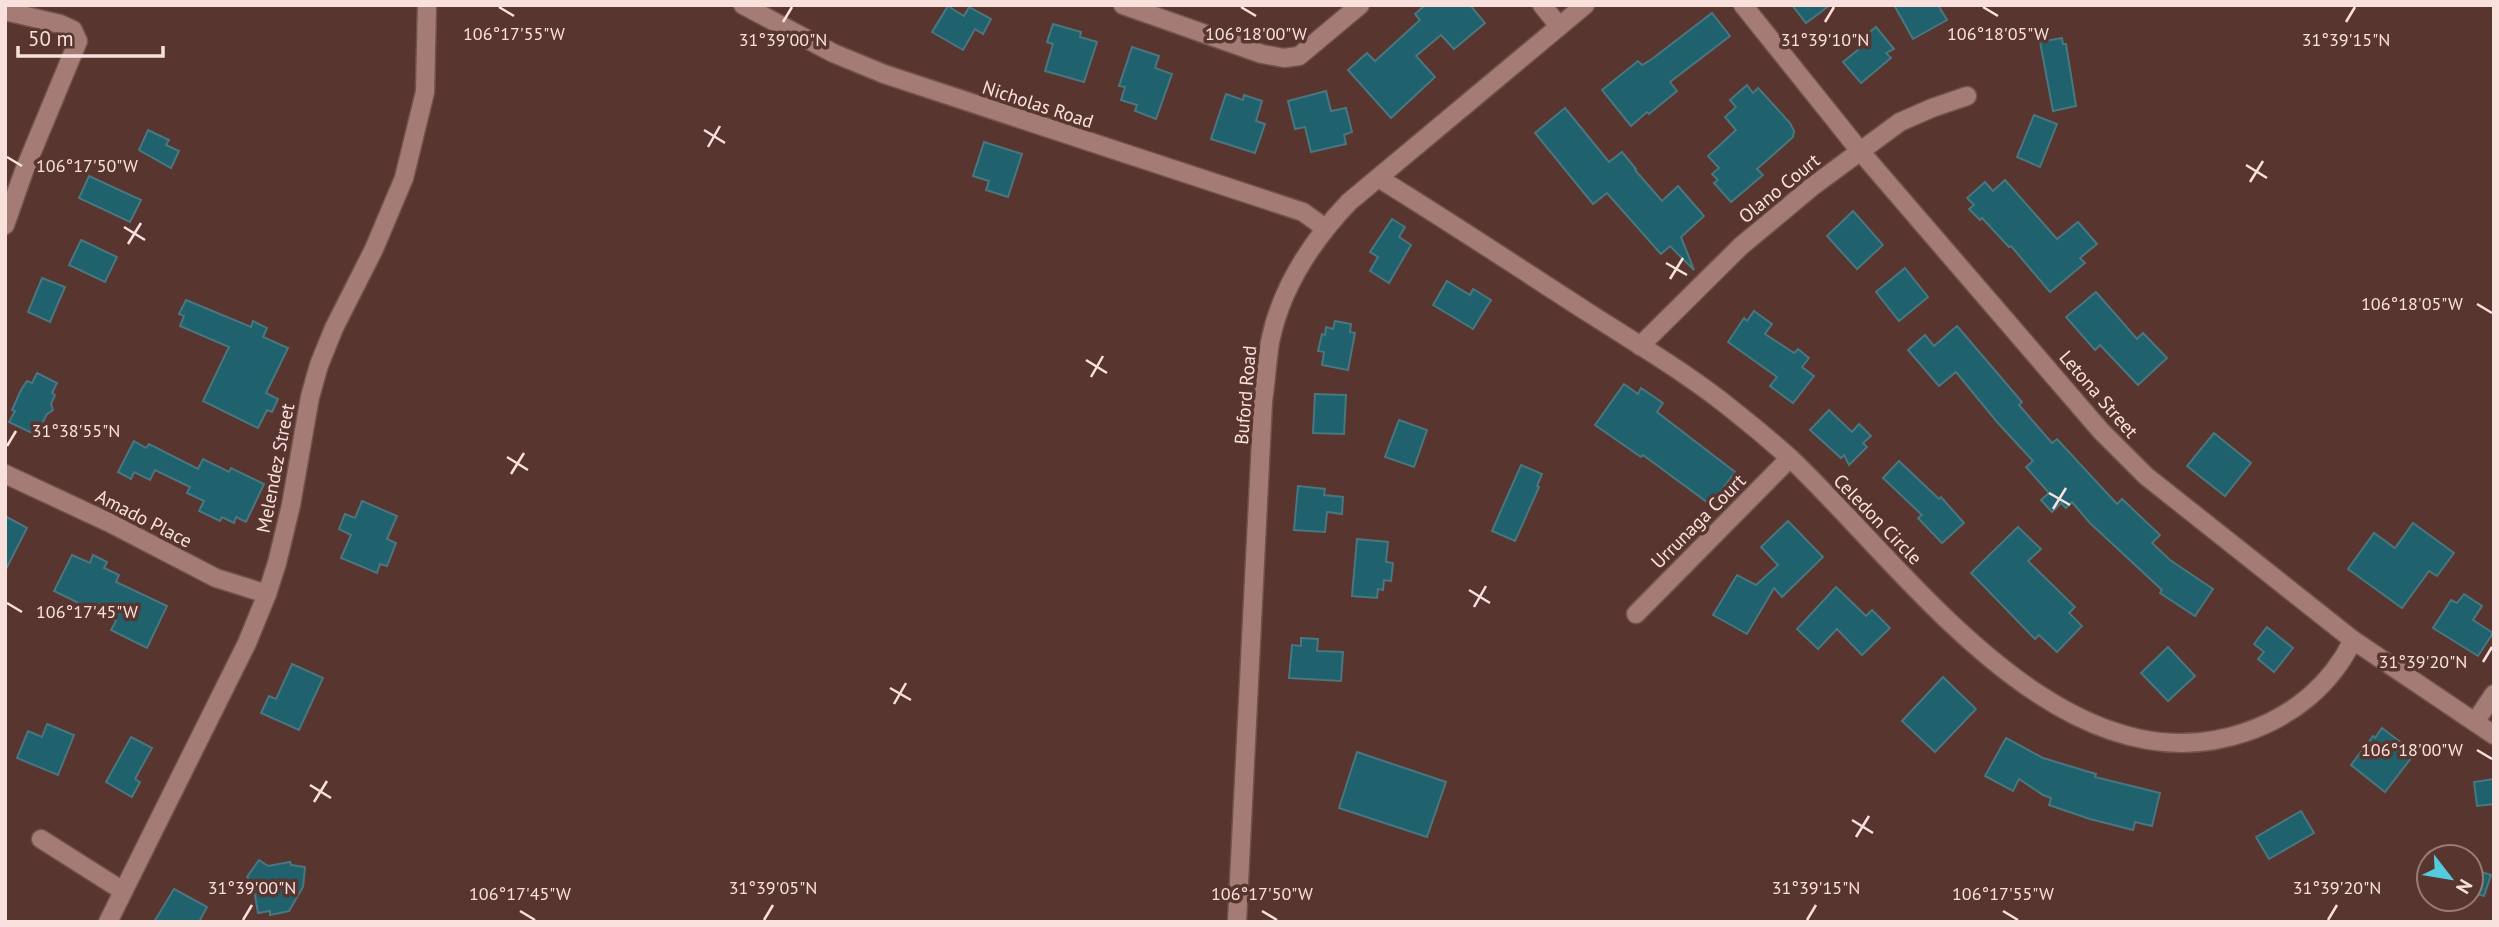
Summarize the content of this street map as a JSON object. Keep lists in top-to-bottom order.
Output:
{
  "streets": {
    "street": [
      "Nicholas Road",
      "Olano Court",
      "Letona Street",
      "Buford Road",
      "Melendez Street",
      "Amado Place",
      "Celedon Circle",
      "Urrunaga Court"
    ]
  },
  "crossings": [
    ["Nicholas Road", "Buford Road"],
    ["Olano Court", "Letona Street"],
    ["Olano Court", "Celedon Circle"],
    ["Letona Street", "Celedon Circle"],
    ["Buford Road", "Celedon Circle"],
    ["Melendez Street", "Amado Place"],
    ["Celedon Circle", "Urrunaga Court"]
  ],
  "scale_bar": "50 m",
  "north": "bottom right",
  "coordinates": [
    "106°17'55\"W",
    "106°18'00\"W",
    "106°18'05\"W",
    "31°39'15\"N",
    "31°39'00\"N",
    "31°39'10\"N",
    "106°17'50\"W",
    "31°38'55\"N",
    "106°17'45\"W",
    "31°39'20\"N",
    "31°39'05\"N"
  ]
}
